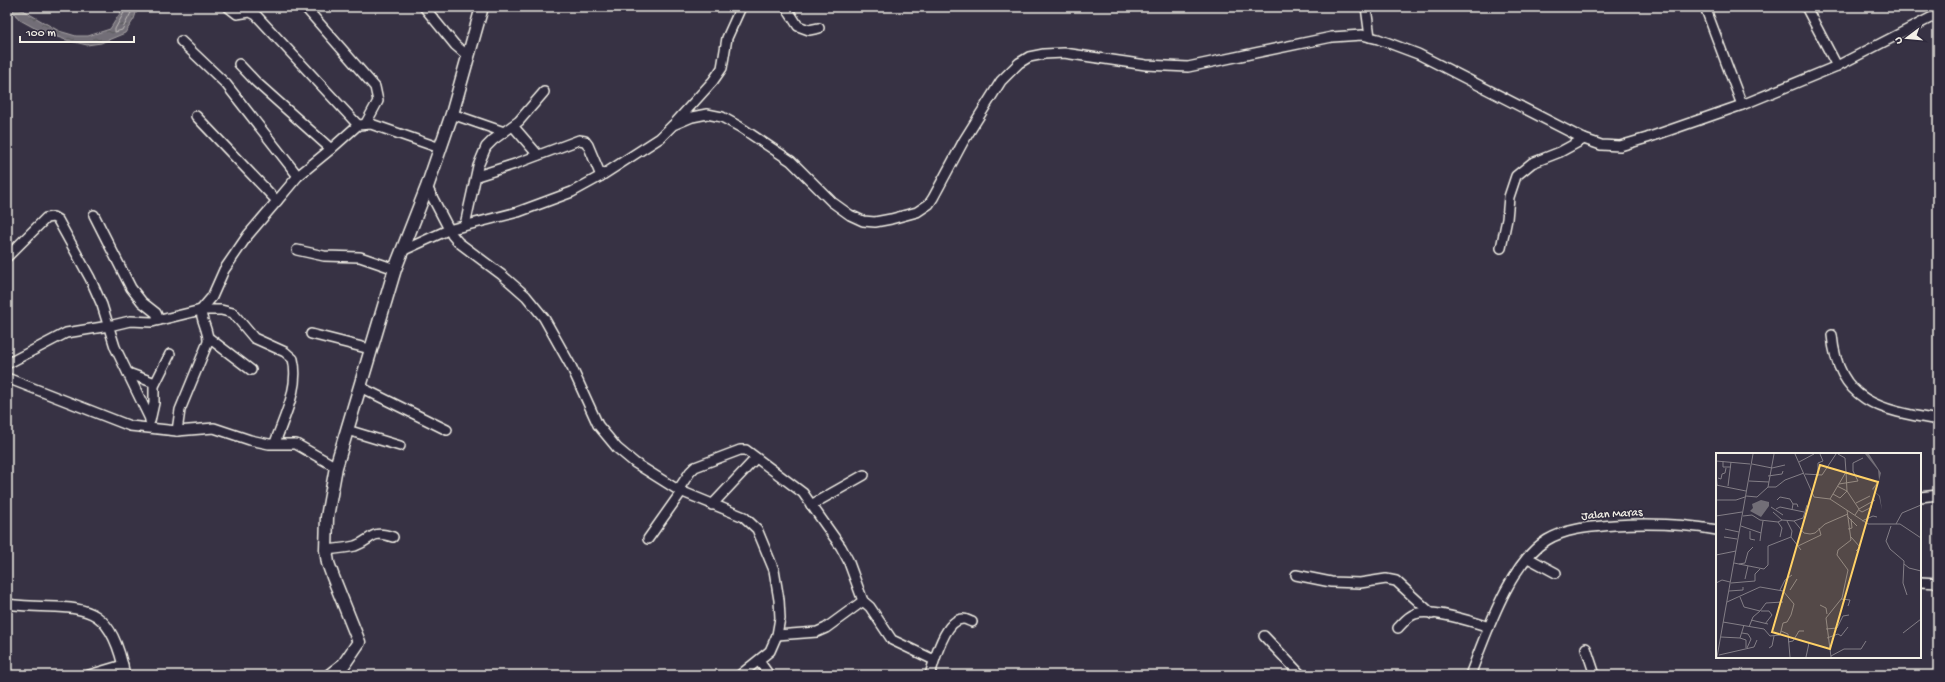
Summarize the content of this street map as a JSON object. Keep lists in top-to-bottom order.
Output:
{
  "streets": {
    "street": ["Jalan Maras"]
  },
  "scale_bar": "100 m",
  "north": "left"
}
